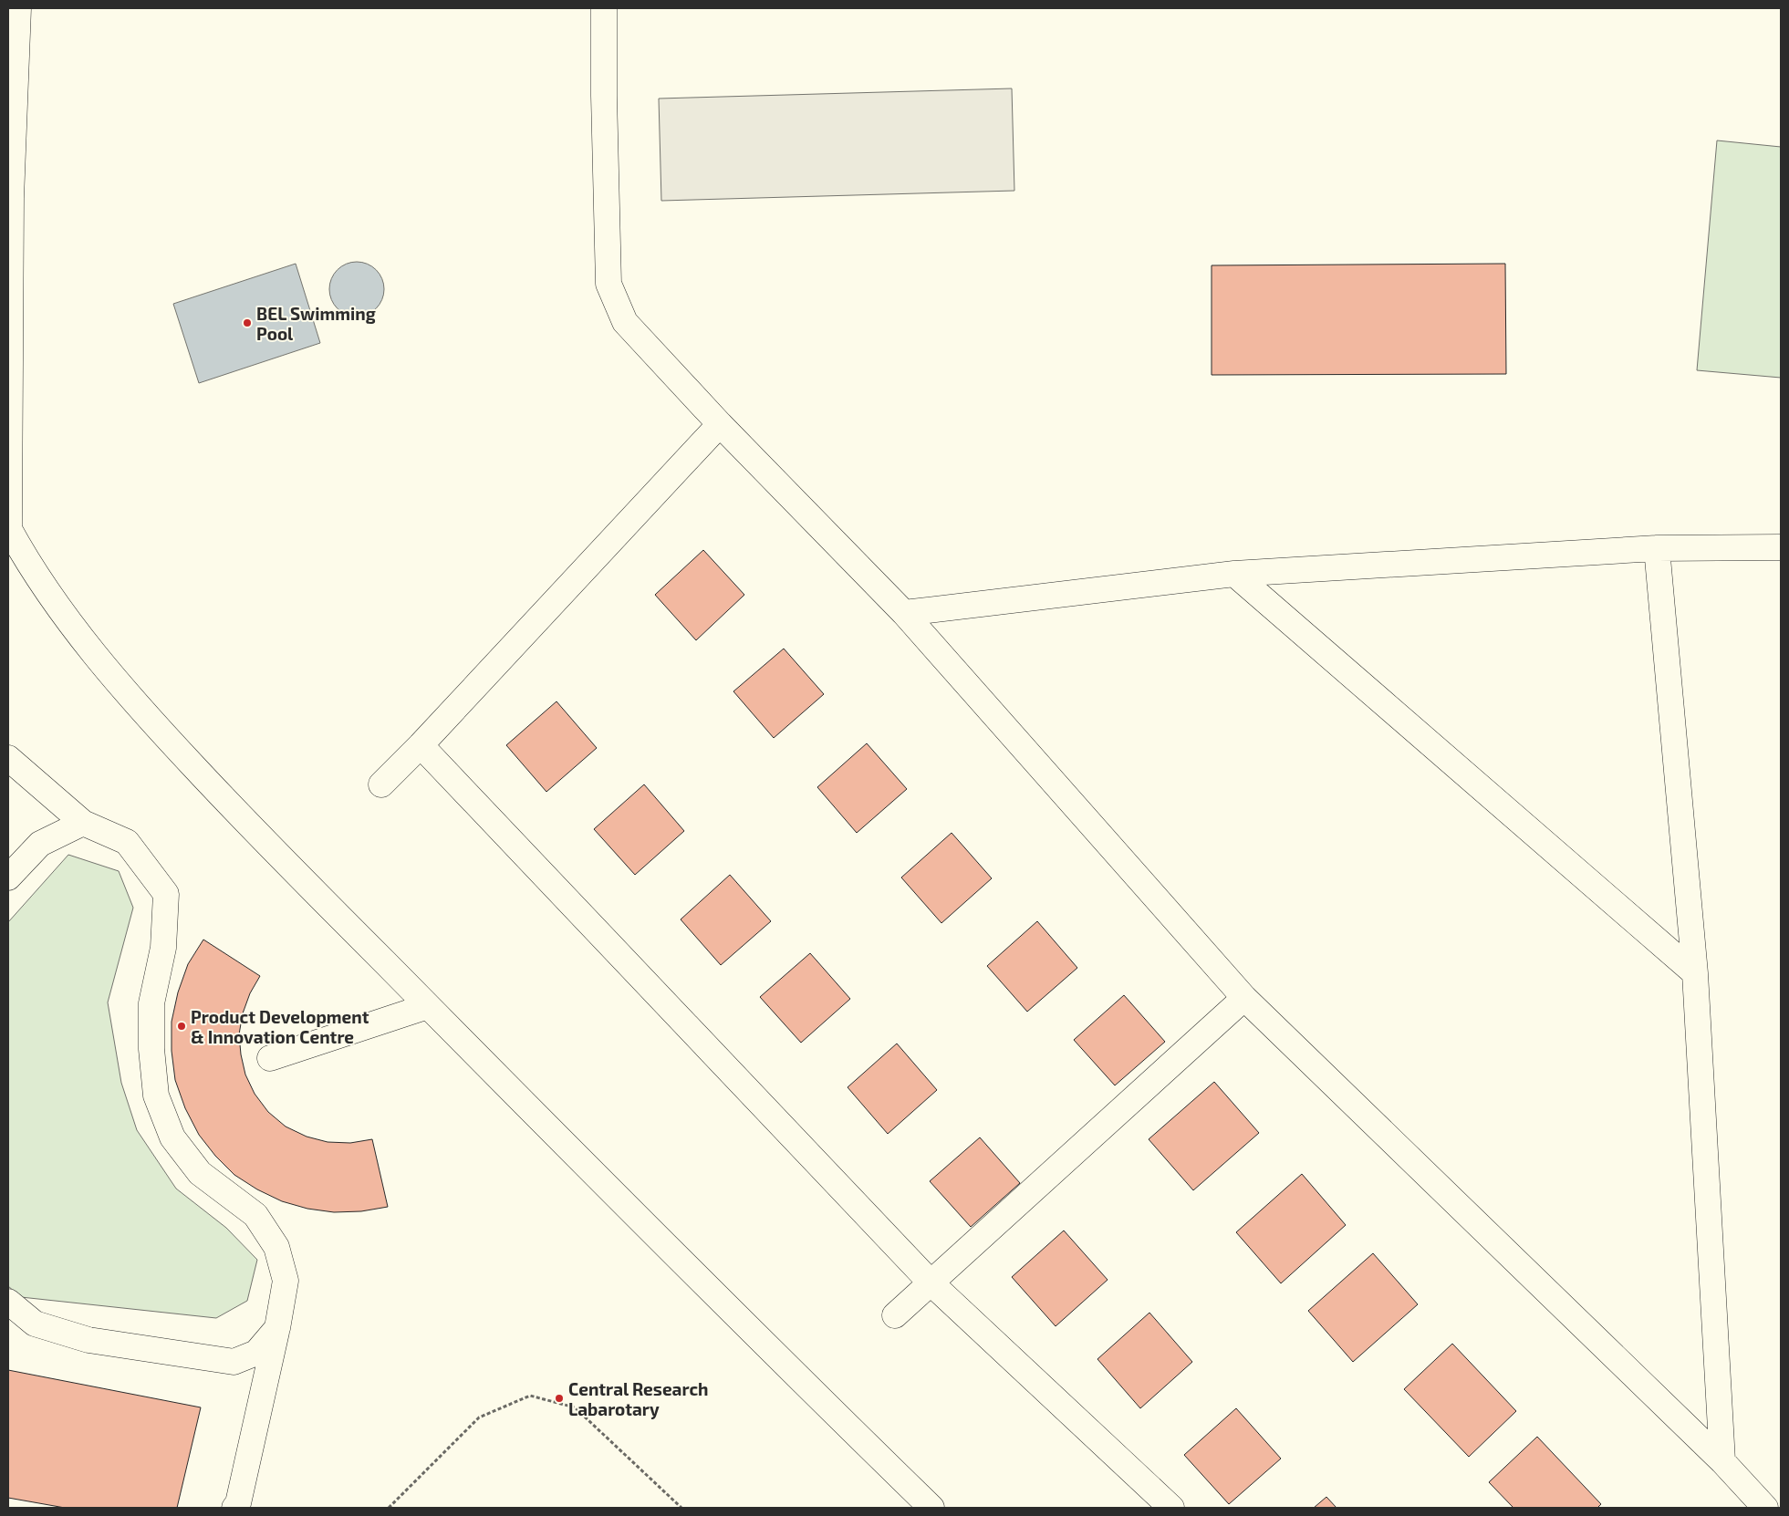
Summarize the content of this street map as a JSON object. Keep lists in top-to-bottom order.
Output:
{
  "places": ["BEL Swimming Pool", "Product Development & Innovation Centre", "Central Research Labarotary"]
}
